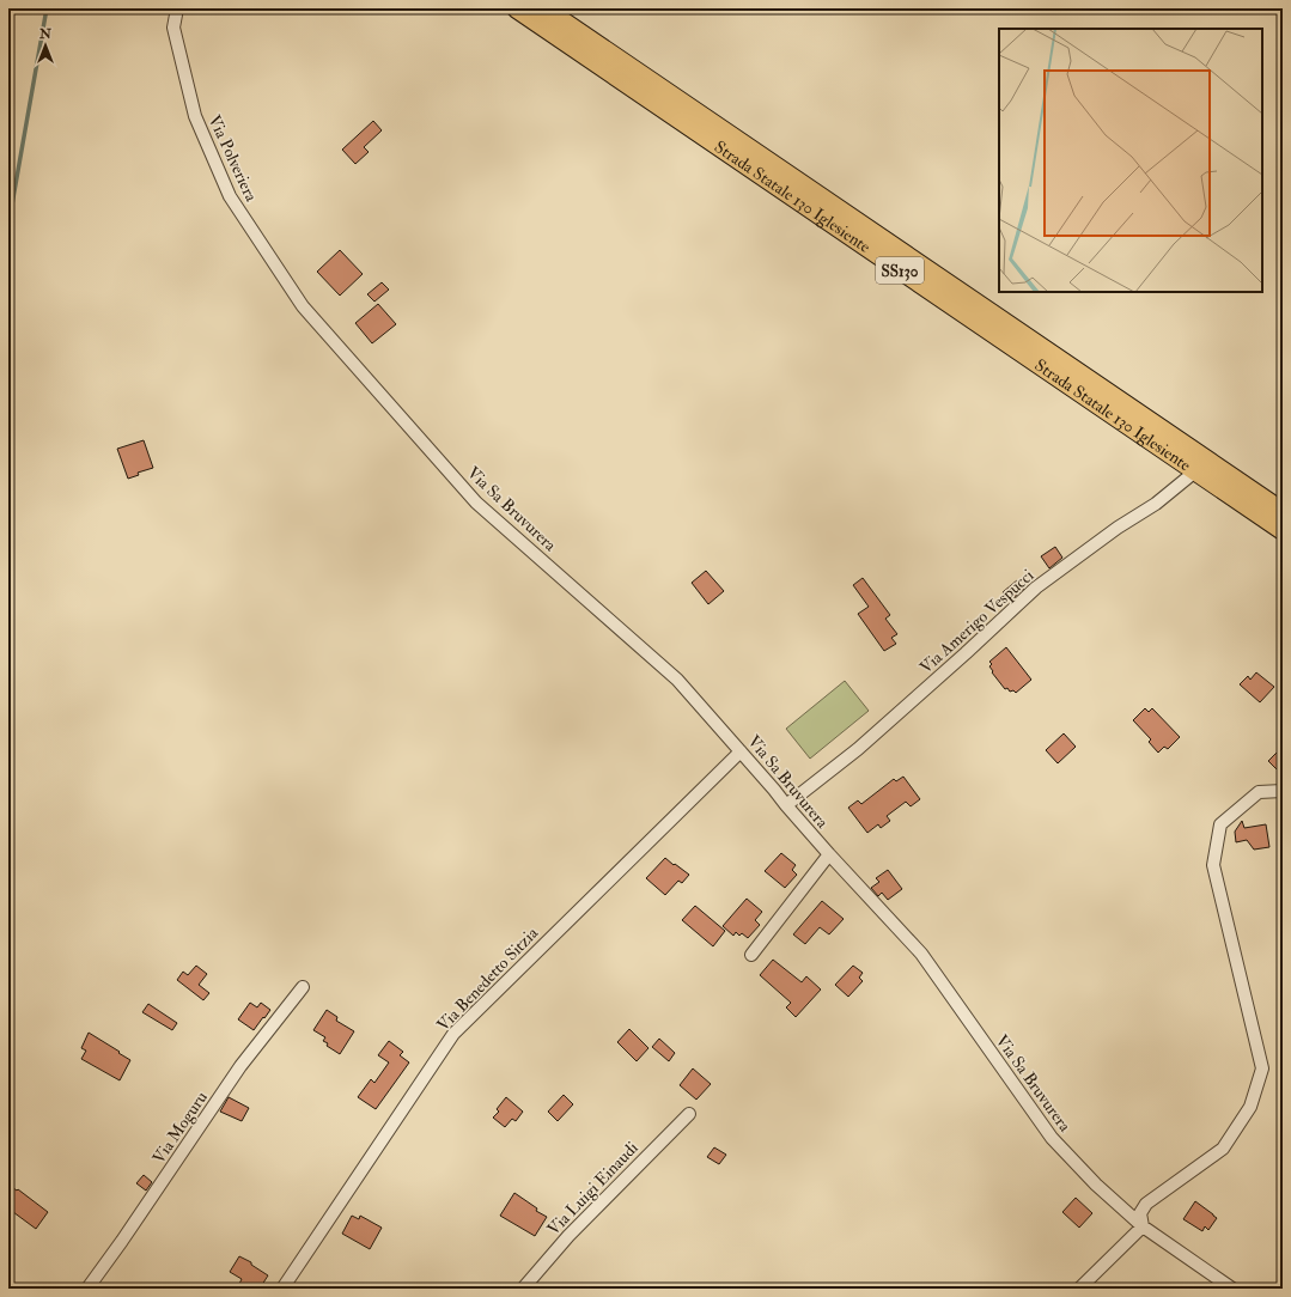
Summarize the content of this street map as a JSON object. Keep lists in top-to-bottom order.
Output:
{
  "streets": {
    "main road": ["Strada Statale 130 Iglesiente", "SS130"],
    "street": [
      "Via Polveriera",
      "Via Sa Bruvurera",
      "Via Amerigo Vespucci",
      "Via Benedetto Sitzia",
      "Via Moguru",
      "Via Luigi Einaudi"
    ]
  },
  "crossings": [
    ["Via Polveriera", "Via Sa Bruvurera"],
    ["Strada Statale 130 Iglesiente", "Via Amerigo Vespucci"],
    ["Via Sa Bruvurera", "Via Amerigo Vespucci"],
    ["Via Sa Bruvurera", "Via Benedetto Sitzia"]
  ],
  "north": "top"
}
